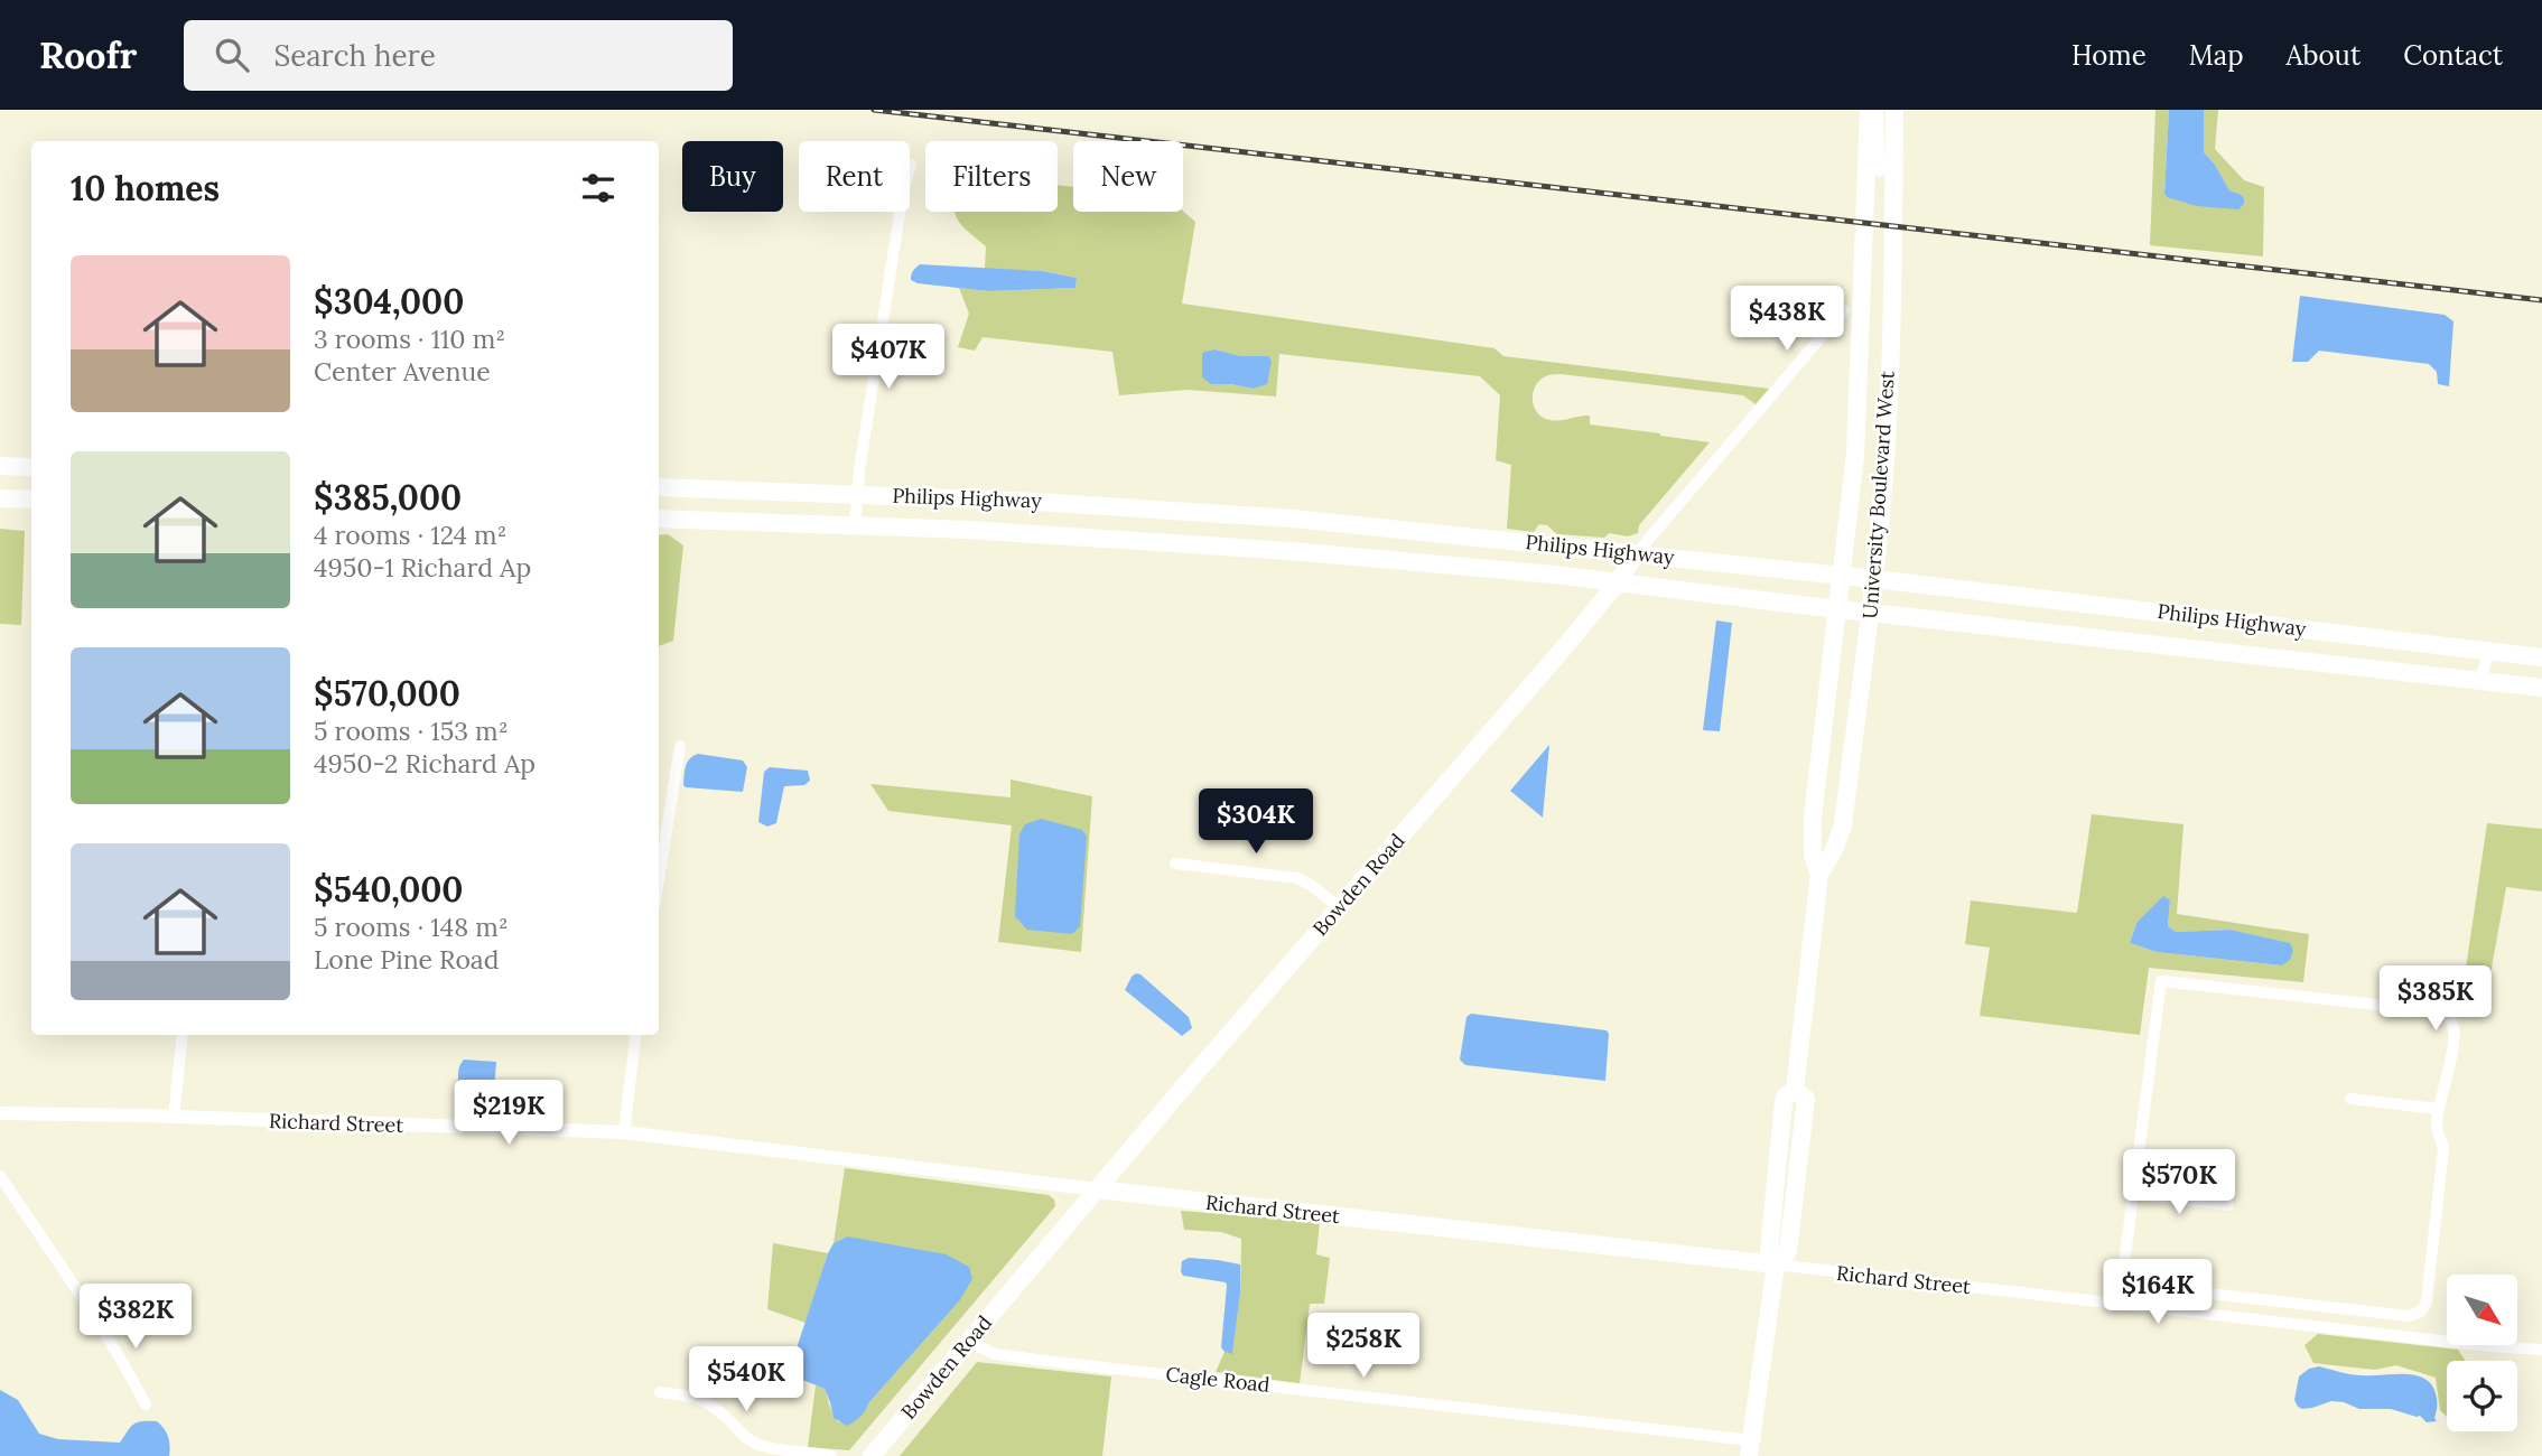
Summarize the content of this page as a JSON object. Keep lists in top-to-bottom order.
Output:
{
  "streets": {
    "main road": [
      "University Boulevard West",
      "Philips Highway",
      "Bowden Road",
      "Richard Street"
    ],
    "street": ["Cagle Road"]
  },
  "crossings": [
    ["University Boulevard West", "Philips Highway"],
    ["University Boulevard West", "Richard Street"],
    ["University Boulevard West", "Cagle Road"],
    ["Philips Highway", "Bowden Road"],
    ["Bowden Road", "Richard Street"],
    ["Bowden Road", "Cagle Road"]
  ],
  "north": "bottom right",
  "page": {
    "header": "Roofr",
    "search": "Search here",
    "nav": [
      "Home",
      "Map",
      "About",
      "Contact"
    ],
    "chip": [
      "Buy",
      "Rent",
      "Filters",
      "New"
    ],
    "heading": "10 homes",
    "list": [
      {
        "name": "$304,000",
        "note": "3 rooms · 110 m² · Center Avenue"
      },
      {
        "name": "$385,000",
        "note": "4 rooms · 124 m² · 4950-1 Richard Ap"
      },
      {
        "name": "$570,000",
        "note": "5 rooms · 153 m² · 4950-2 Richard Ap"
      },
      {
        "name": "$540,000",
        "note": "5 rooms · 148 m² · Lone Pine Road"
      }
    ],
    "price": [
      "$438K",
      "$407K",
      "$304K",
      "$385K",
      "$219K",
      "$570K",
      "$164K",
      "$382K",
      "$258K",
      "$540K"
    ]
  }
}
